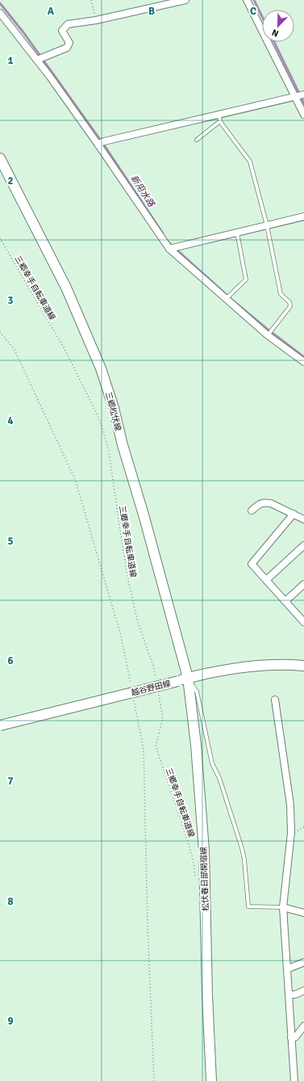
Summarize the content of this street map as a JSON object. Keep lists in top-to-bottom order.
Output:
{
  "streets": {
    "main road": ["三郷松伏線", "越谷野田線", "松伏春日部関宿線"],
    "path": ["三郷幸手自転車道線"]
  },
  "crossings": [
    ["三郷松伏線", "越谷野田線"],
    ["三郷松伏線", "松伏春日部関宿線"],
    ["越谷野田線", "松伏春日部関宿線"]
  ],
  "water": ["新用水路"],
  "north": "bottom left",
  "grid": {
    "columns": ["A", "B", "C"],
    "rows": [
      "1",
      "2",
      "3",
      "4",
      "5",
      "6",
      "7",
      "8",
      "9"
    ]
  }
}
